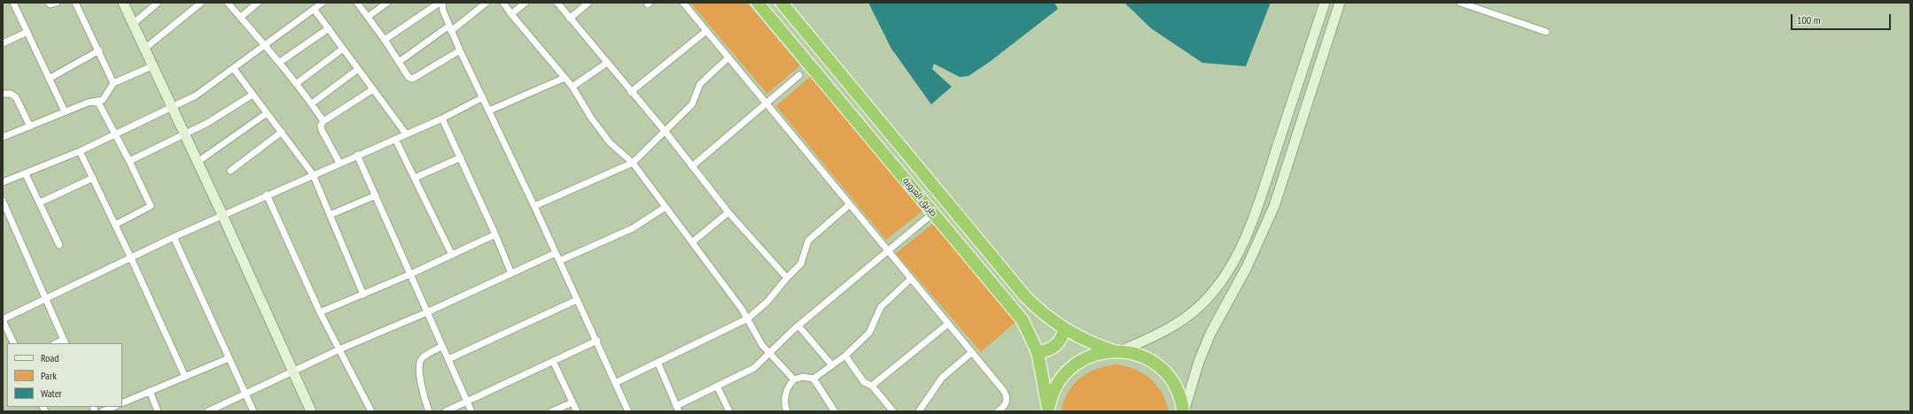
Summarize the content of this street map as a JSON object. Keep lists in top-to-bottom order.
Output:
{
  "streets": {
    "highway": ["طريق العروبة"]
  },
  "legend": ["Road", "Park", "Water"],
  "scale_bar": "100 m"
}
